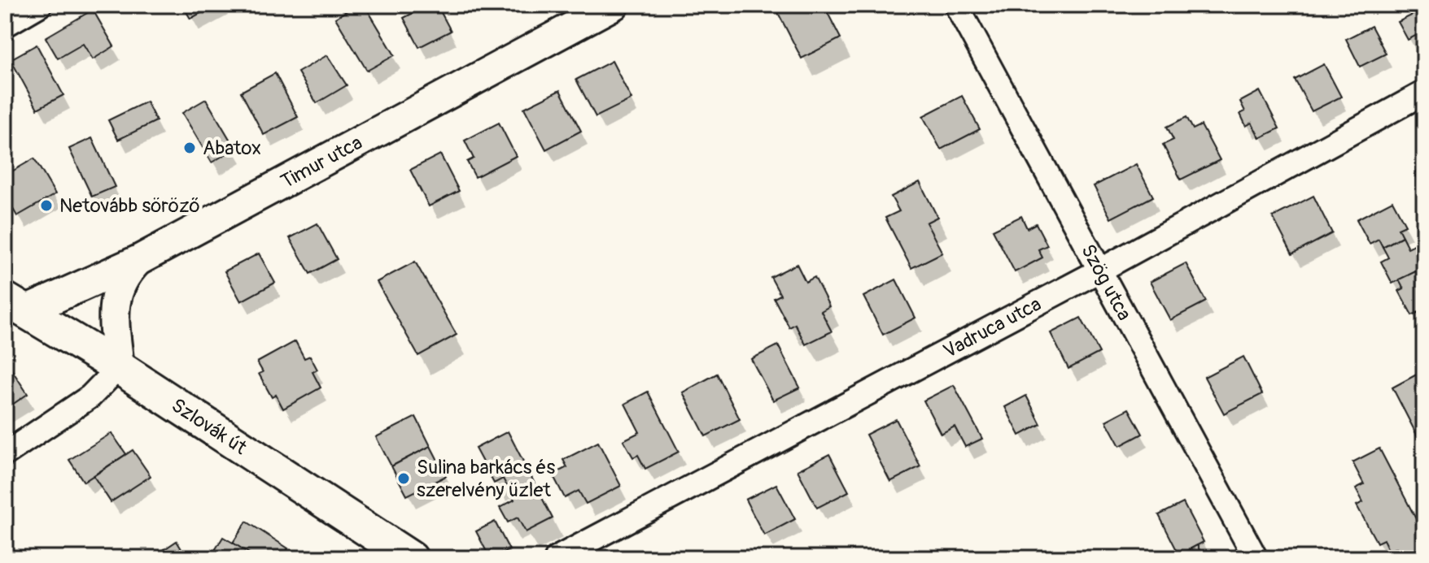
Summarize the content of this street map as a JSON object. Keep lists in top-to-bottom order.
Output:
{
  "streets": {
    "main road": ["Szlovák út"],
    "street": ["Timur utca", "Szög utca", "Vadruca utca"]
  },
  "crossings": [
    ["Timur utca", "Szlovák út"],
    ["Szög utca", "Vadruca utca"]
  ],
  "places": ["Abatox", "Netovább söröző", "Sulina barkács és szerelvény üzlet"]
}
